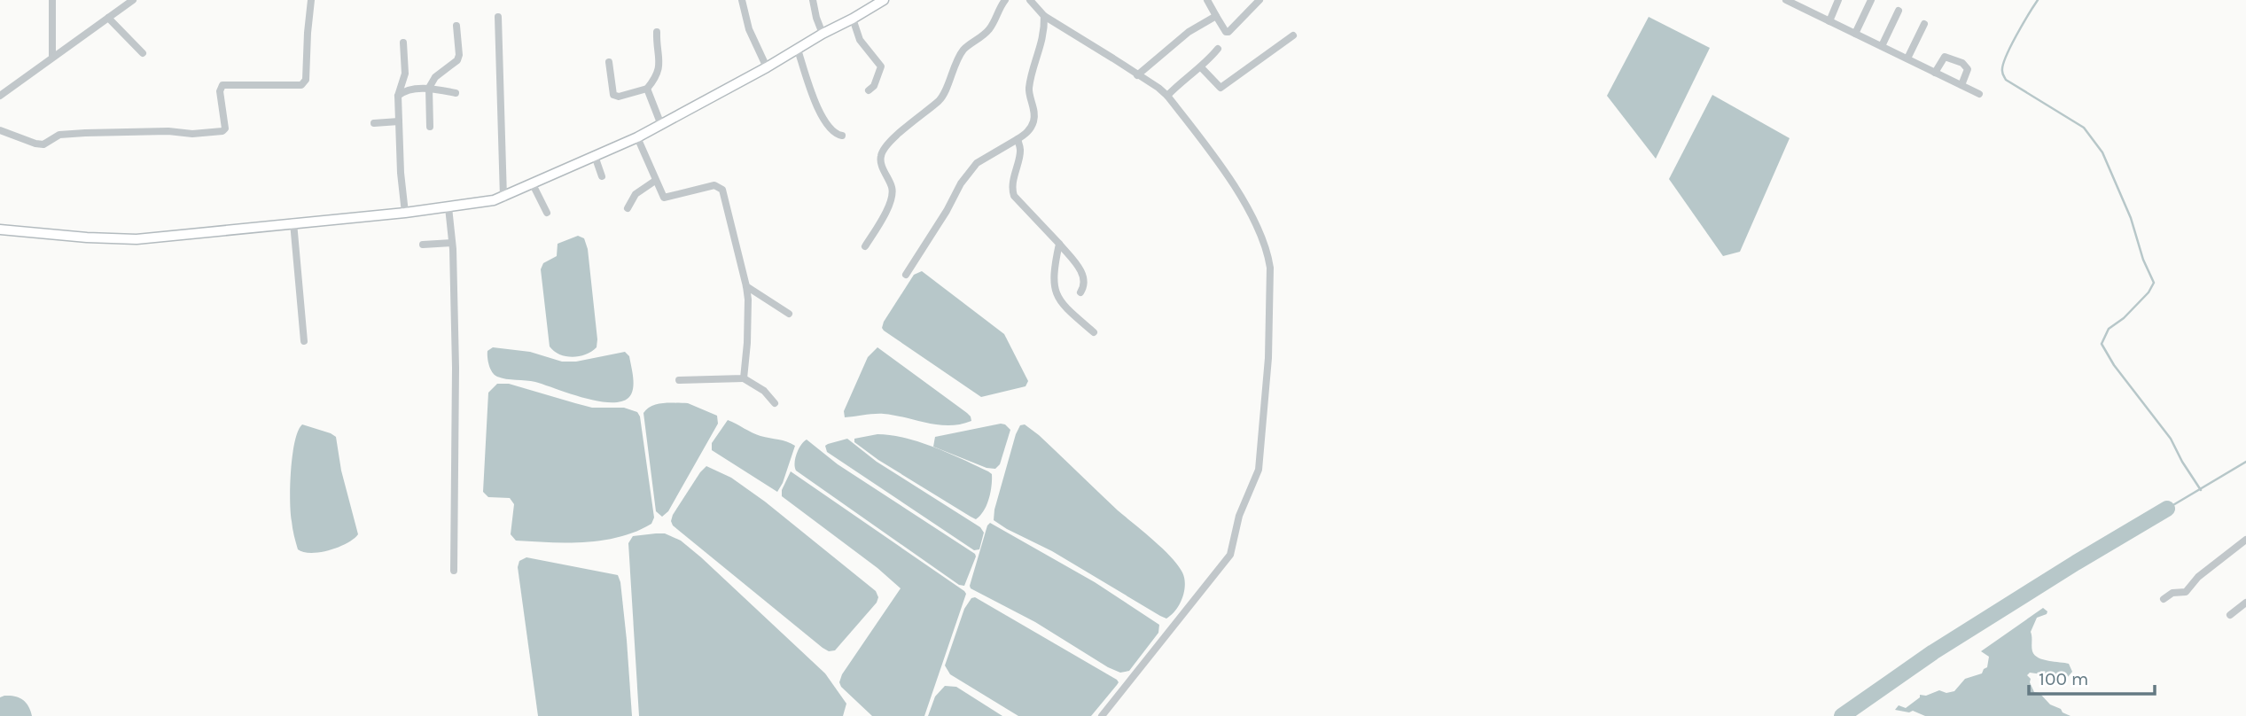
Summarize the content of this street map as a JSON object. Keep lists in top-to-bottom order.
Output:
{
  "scale_bar": "100 m"
}
